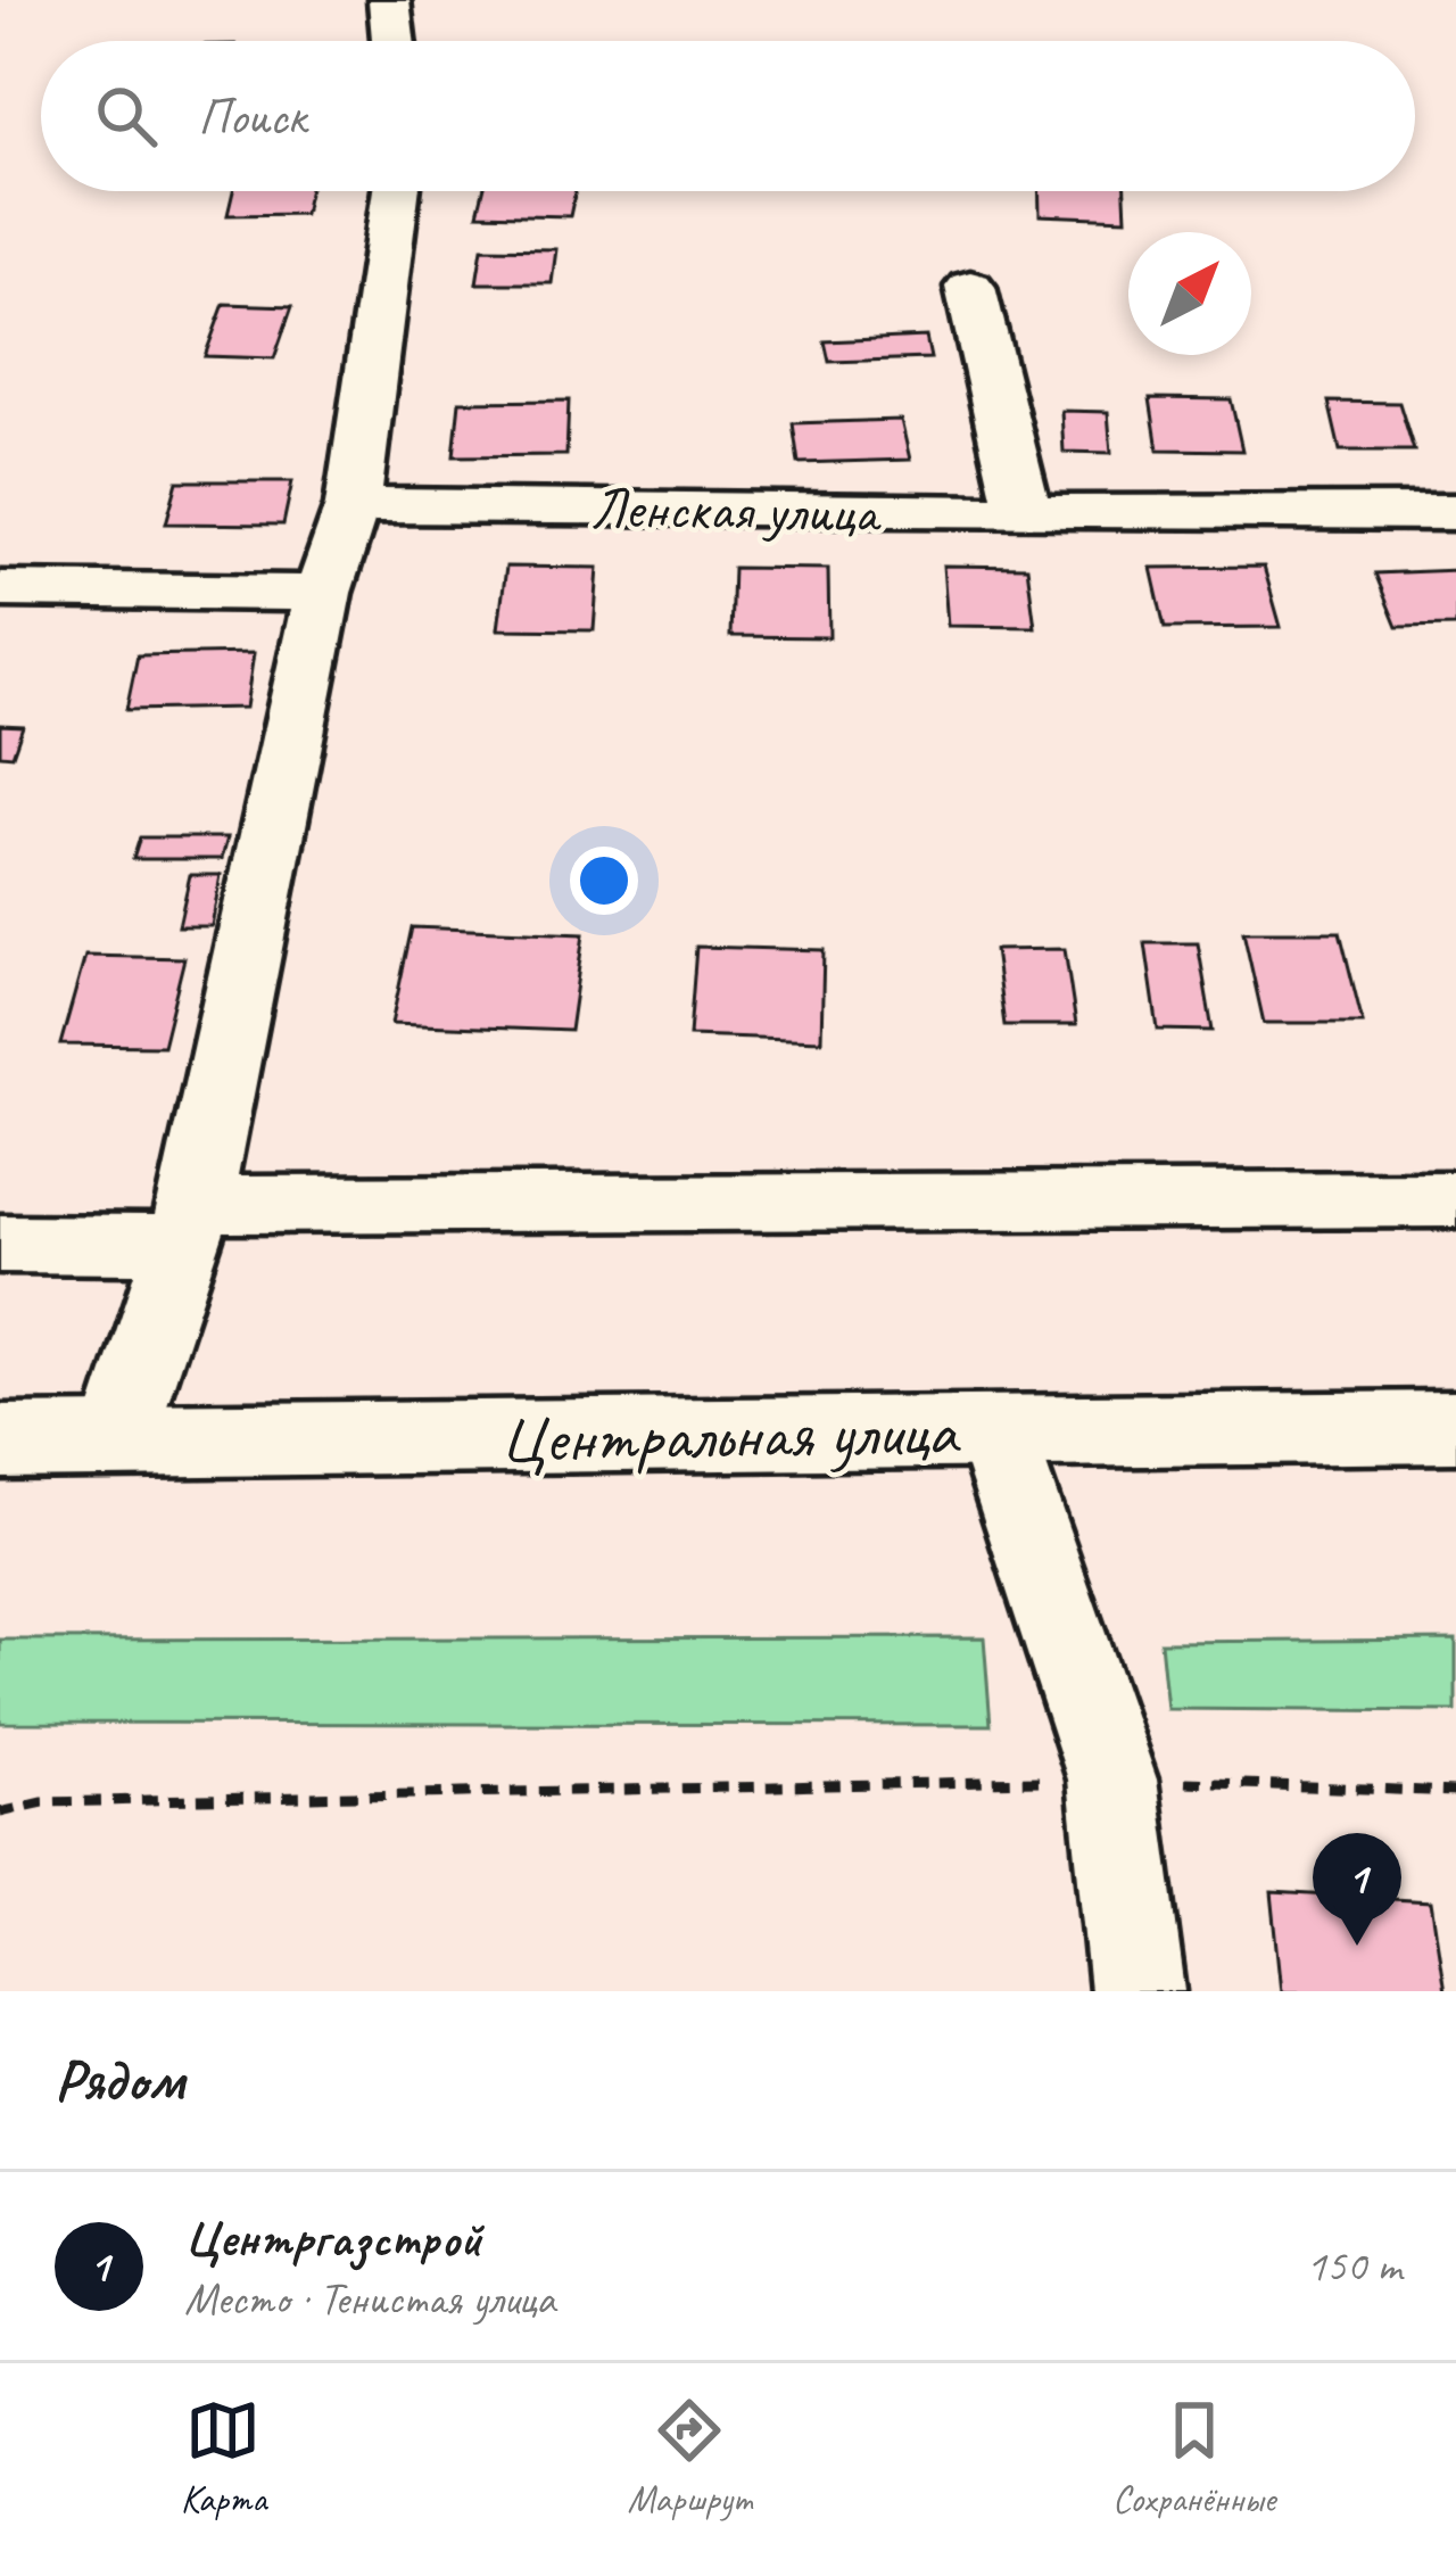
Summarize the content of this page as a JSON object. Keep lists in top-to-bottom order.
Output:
{
  "streets": {
    "main road": ["Центральная улица"],
    "street": ["Ленская улица"]
  },
  "north": "top right",
  "page": {
    "search": "Поиск",
    "pins": "1",
    "heading": "Рядом",
    "list": [
      {
        "mark": "1",
        "name": "Центргазстрой",
        "note": "Место · Тенистая улица",
        "value": "150 m"
      }
    ],
    "nav": ["Карта", "Маршрут", "Сохранённые"]
  }
}
